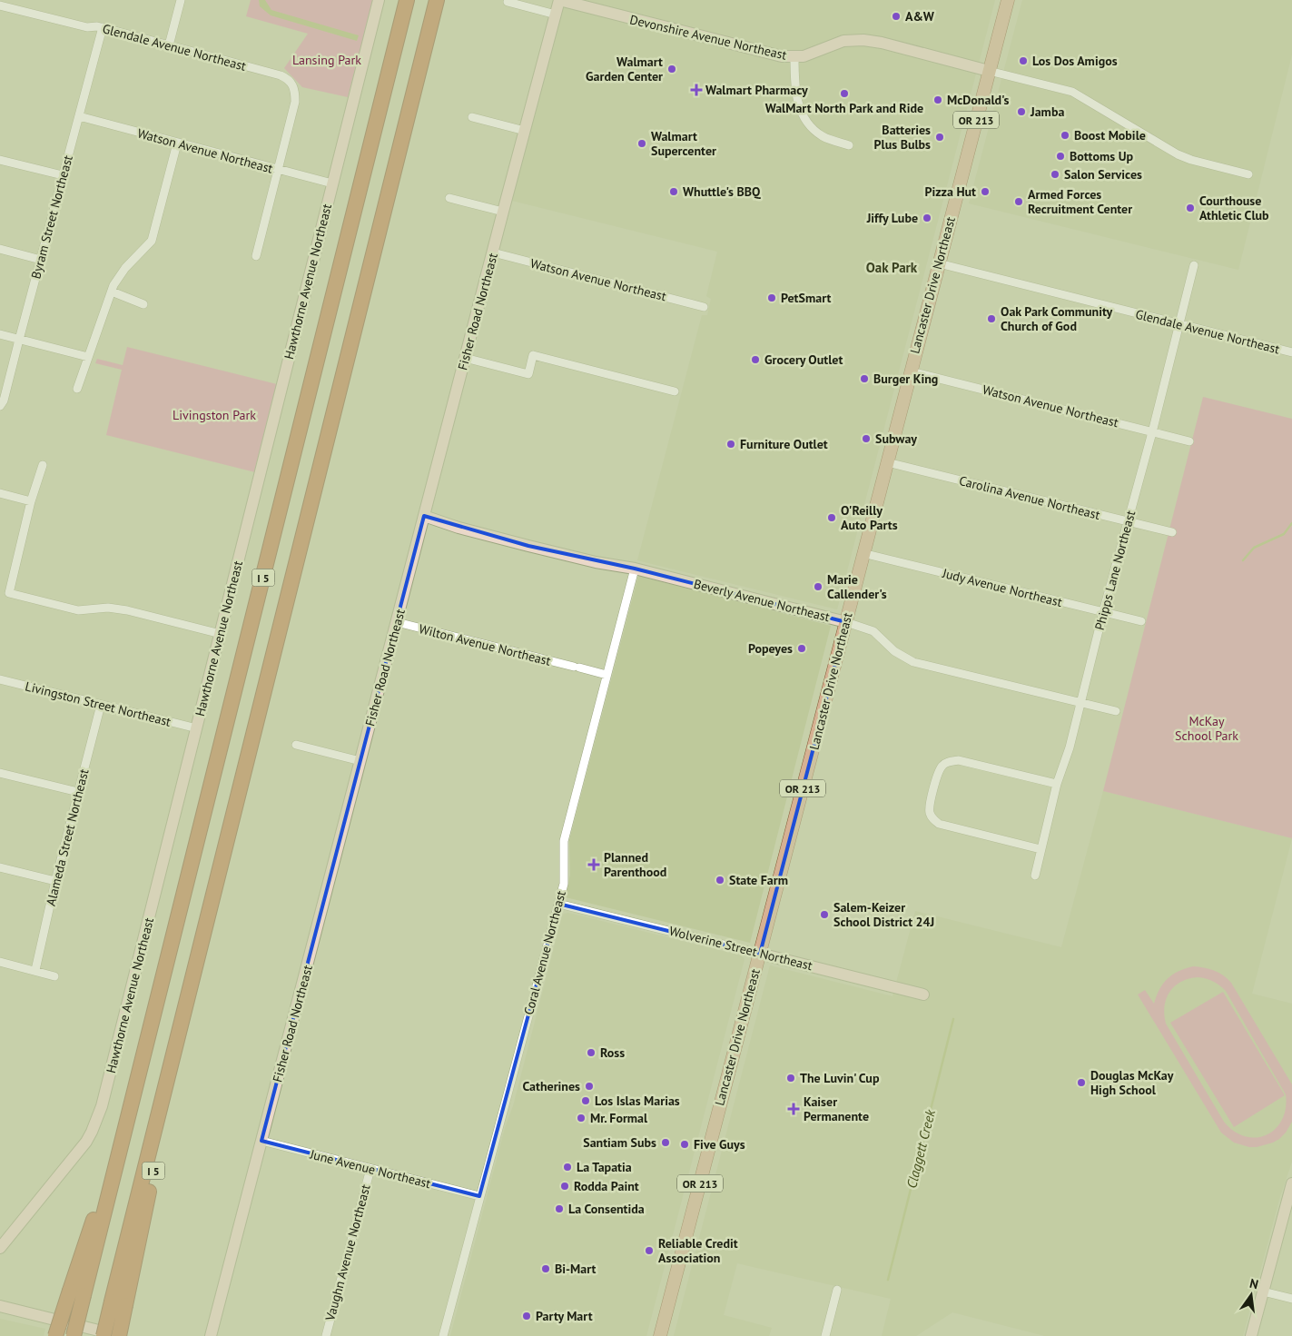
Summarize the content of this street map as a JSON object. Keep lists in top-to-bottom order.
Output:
{
  "streets": {
    "highway": ["I 5"],
    "main road": ["OR 213", "Lancaster Drive Northeast"],
    "street": [
      "Devonshire Avenue Northeast",
      "Glendale Avenue Northeast",
      "Watson Avenue Northeast",
      "Byram Street Northeast",
      "Hawthorne Avenue Northeast",
      "Fisher Road Northeast",
      "Carolina Avenue Northeast",
      "Phipps Lane Northeast",
      "Judy Avenue Northeast",
      "Beverly Avenue Northeast",
      "Wilton Avenue Northeast",
      "Livingston Street Northeast",
      "Alameda Street Northeast",
      "Wolverine Street Northeast",
      "Coral Avenue Northeast",
      "June Avenue Northeast",
      "Vaughn Avenue Northeast"
    ]
  },
  "crossings": [
    ["Devonshire Avenue Northeast", "Lancaster Drive Northeast"],
    ["Devonshire Avenue Northeast", "Fisher Road Northeast"],
    ["Glendale Avenue Northeast", "Watson Avenue Northeast"],
    ["Glendale Avenue Northeast", "Byram Street Northeast"],
    ["Glendale Avenue Northeast", "Lancaster Drive Northeast"],
    ["Glendale Avenue Northeast", "Phipps Lane Northeast"],
    ["Watson Avenue Northeast", "Byram Street Northeast"],
    ["Watson Avenue Northeast", "Hawthorne Avenue Northeast"],
    ["Watson Avenue Northeast", "Lancaster Drive Northeast"],
    ["Watson Avenue Northeast", "Fisher Road Northeast"],
    ["Watson Avenue Northeast", "Phipps Lane Northeast"],
    ["Hawthorne Avenue Northeast", "Livingston Street Northeast"],
    ["Lancaster Drive Northeast", "Carolina Avenue Northeast"],
    ["Lancaster Drive Northeast", "Judy Avenue Northeast"],
    ["Lancaster Drive Northeast", "Beverly Avenue Northeast"],
    ["Lancaster Drive Northeast", "Wolverine Street Northeast"],
    ["Fisher Road Northeast", "Beverly Avenue Northeast"],
    ["Fisher Road Northeast", "Wilton Avenue Northeast"],
    ["Fisher Road Northeast", "June Avenue Northeast"],
    ["Carolina Avenue Northeast", "Phipps Lane Northeast"],
    ["Phipps Lane Northeast", "Judy Avenue Northeast"],
    ["Phipps Lane Northeast", "Beverly Avenue Northeast"],
    ["Beverly Avenue Northeast", "Coral Avenue Northeast"],
    ["Wilton Avenue Northeast", "Coral Avenue Northeast"],
    ["Livingston Street Northeast", "Alameda Street Northeast"],
    ["Wolverine Street Northeast", "Coral Avenue Northeast"],
    ["Coral Avenue Northeast", "June Avenue Northeast"],
    ["June Avenue Northeast", "Vaughn Avenue Northeast"]
  ],
  "districts": ["Oak Park"],
  "water": ["Claggett Creek"],
  "parks": ["Lansing Park", "Livingston Park", "McKay School Park"],
  "places": {
    "other": [
      "A&W",
      "Los Dos Amigos",
      "Walmart Garden Center",
      "WalMart North Park and Ride",
      "McDonald's",
      "Jamba",
      "Boost Mobile",
      "Batteries Plus Bulbs",
      "Walmart Supercenter",
      "Bottoms Up",
      "Salon Services",
      "Whuttle's BBQ",
      "Pizza Hut",
      "Armed Forces Recruitment Center",
      "Courthouse Athletic Club",
      "Jiffy Lube",
      "PetSmart",
      "Oak Park Community Church of God",
      "Grocery Outlet",
      "Burger King",
      "Subway",
      "Furniture Outlet",
      "O'Reilly Auto Parts",
      "Marie Callender's",
      "Popeyes",
      "State Farm",
      "Salem-Keizer School District 24J",
      "Ross",
      "The Luvin' Cup",
      "Douglas McKay High School",
      "Catherines",
      "Los Islas Marias",
      "Mr. Formal",
      "Santiam Subs",
      "Five Guys",
      "La Tapatia",
      "Rodda Paint",
      "La Consentida",
      "Reliable Credit Association",
      "Bi-Mart",
      "Party Mart"
    ],
    "health": ["Walmart Pharmacy", "Planned Parenthood", "Kaiser Permanente"]
  },
  "north": "top"
}
